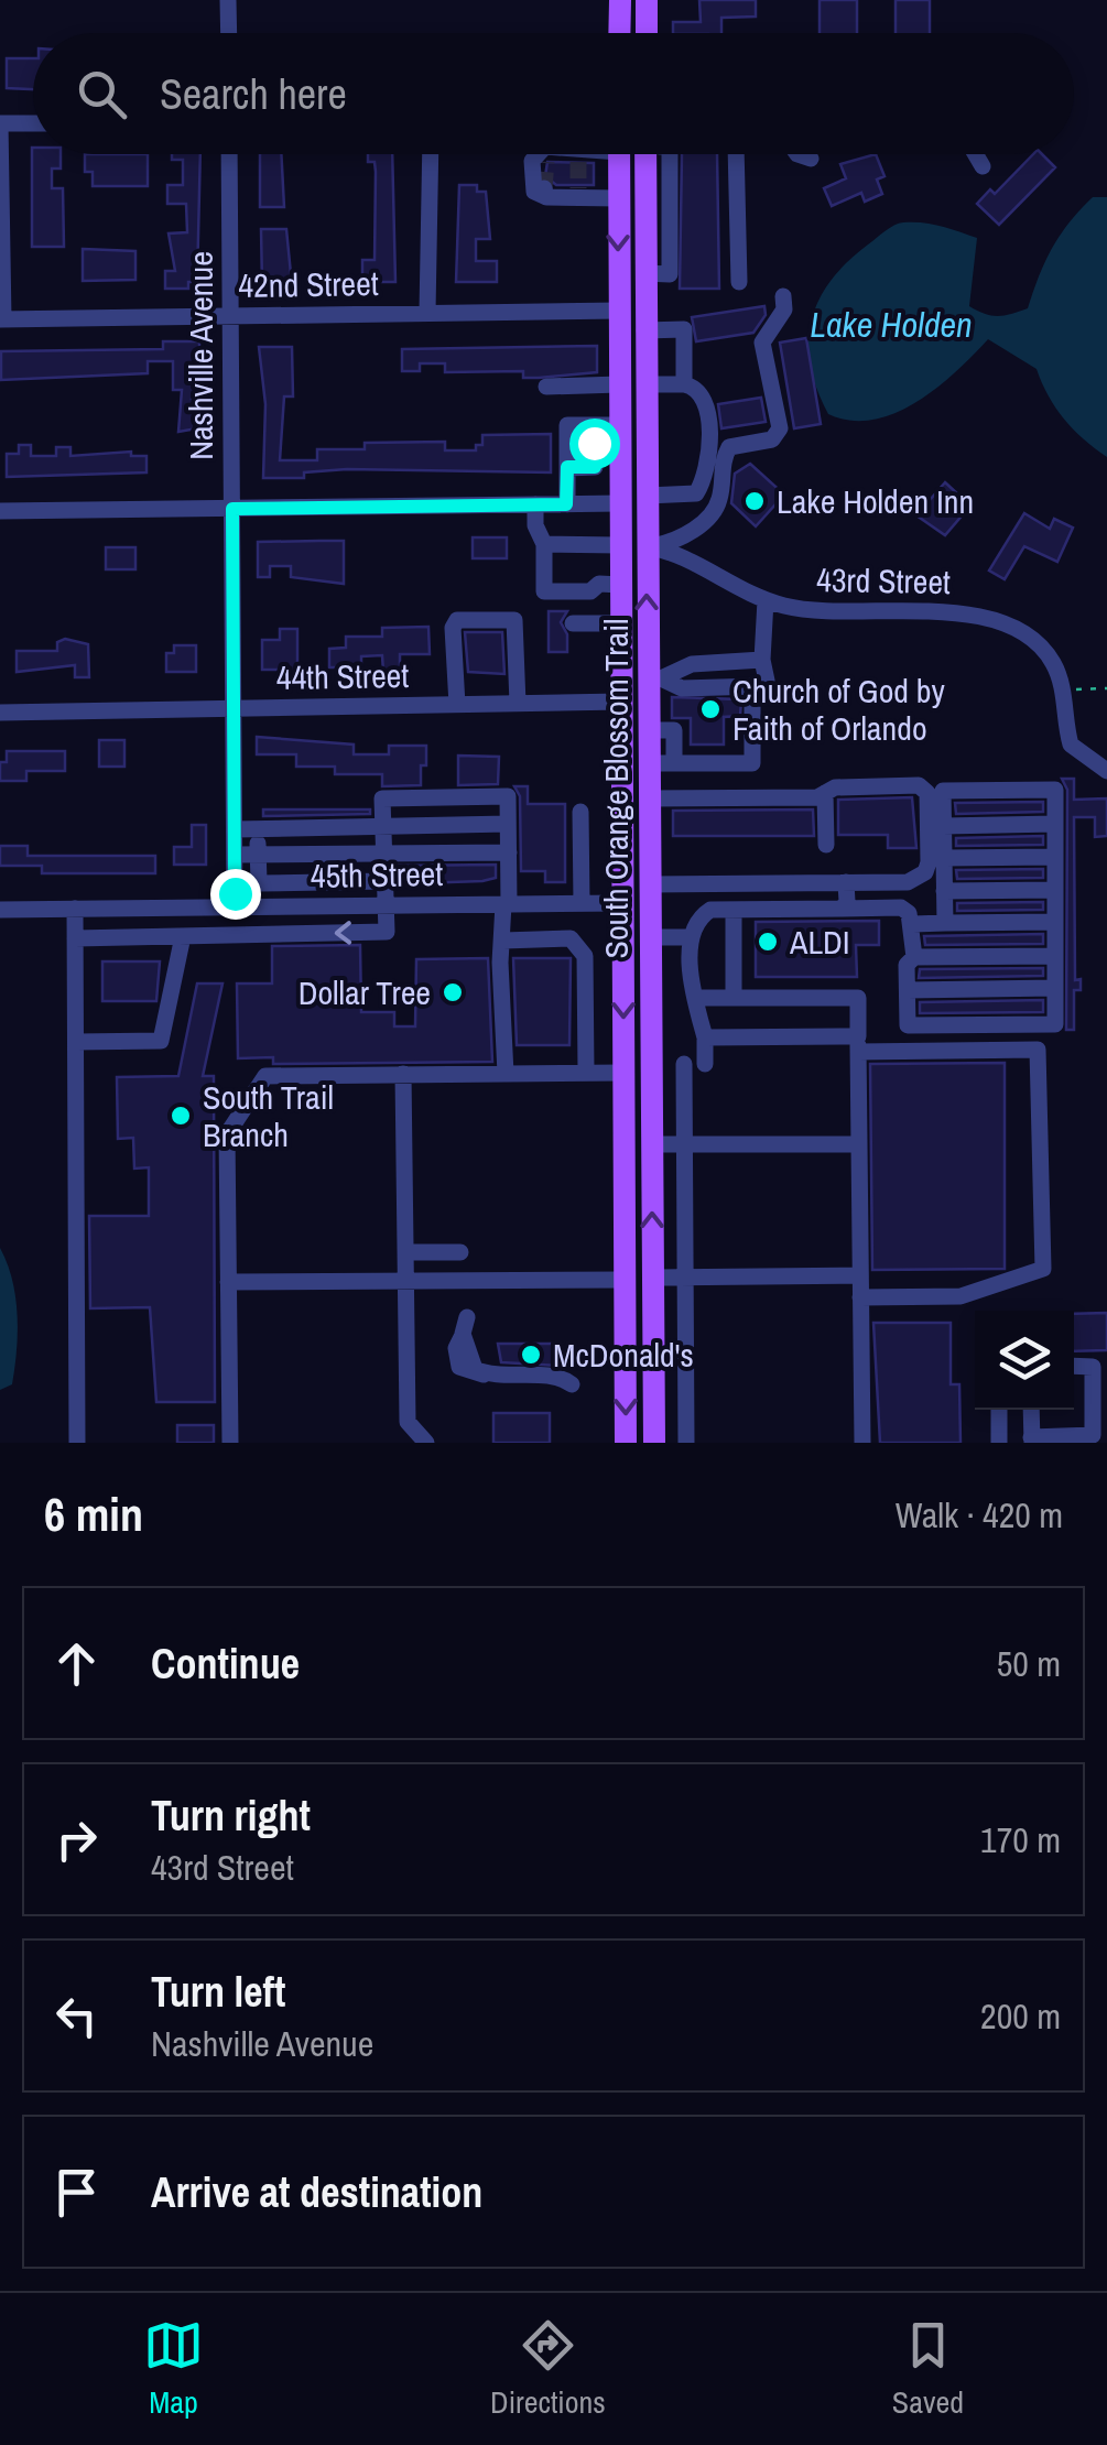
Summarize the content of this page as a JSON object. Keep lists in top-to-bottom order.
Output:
{
  "streets": {
    "main road": ["South Orange Blossom Trail"],
    "street": [
      "42nd Street",
      "Nashville Avenue",
      "43rd Street",
      "44th Street",
      "45th Street"
    ]
  },
  "crossings": [
    ["42nd Street", "Nashville Avenue"],
    ["42nd Street", "South Orange Blossom Trail"],
    ["Nashville Avenue", "44th Street"],
    ["Nashville Avenue", "45th Street"],
    ["43rd Street", "South Orange Blossom Trail"],
    ["44th Street", "South Orange Blossom Trail"],
    ["South Orange Blossom Trail", "45th Street"]
  ],
  "water": ["Lake Holden"],
  "places": [
    "Lake Holden Inn",
    "Church of God by Faith of Orlando",
    "ALDI",
    "Dollar Tree",
    "South Trail Branch",
    "McDonald's"
  ],
  "page": {
    "search": "Search here",
    "heading": ["6 min", "Walk · 420 m"],
    "list": [
      ["Continue", "50 m"],
      ["Turn right", "43rd Street", "170 m"],
      ["Turn left", "Nashville Avenue", "200 m"],
      "Arrive at destination"
    ],
    "nav": ["Map", "Directions", "Saved"]
  }
}
